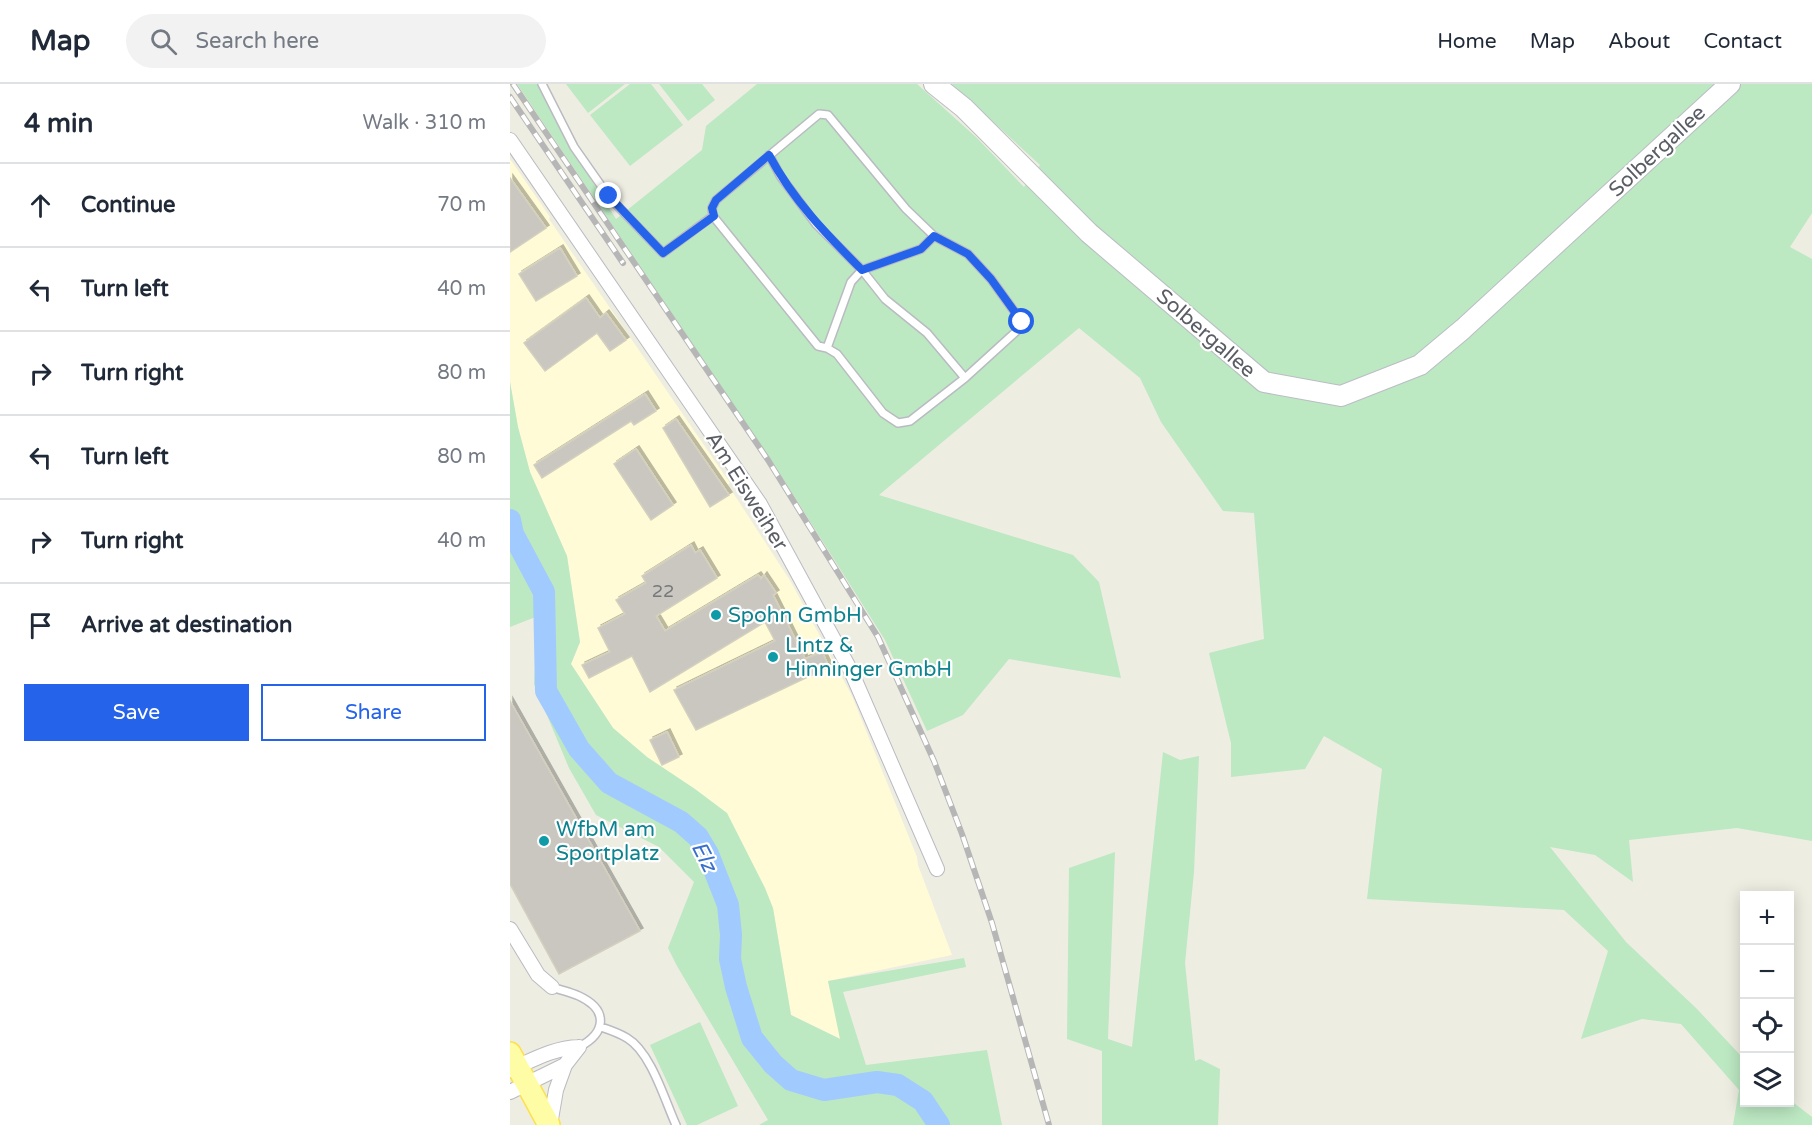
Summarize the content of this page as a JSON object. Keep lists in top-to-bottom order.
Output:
{
  "streets": {
    "street": ["Solbergallee", "Am Eisweiher"]
  },
  "water": ["Elz"],
  "places": ["Spohn GmbH", "Lintz & Hinninger GmbH", "WfbM am Sportplatz"],
  "house_numbers": ["22"],
  "page": {
    "header": "Map",
    "search": "Search here",
    "nav": [
      "Home",
      "Map",
      "About",
      "Contact"
    ],
    "heading": ["4 min", "Walk · 310 m"],
    "list": [
      ["Continue", "70 m"],
      ["Turn left", "40 m"],
      ["Turn right", "80 m"],
      ["Turn left", "80 m"],
      ["Turn right", "40 m"],
      "Arrive at destination"
    ],
    "buttons": ["Save", "Share"],
    "map_buttons": ["+", "−"]
  }
}
